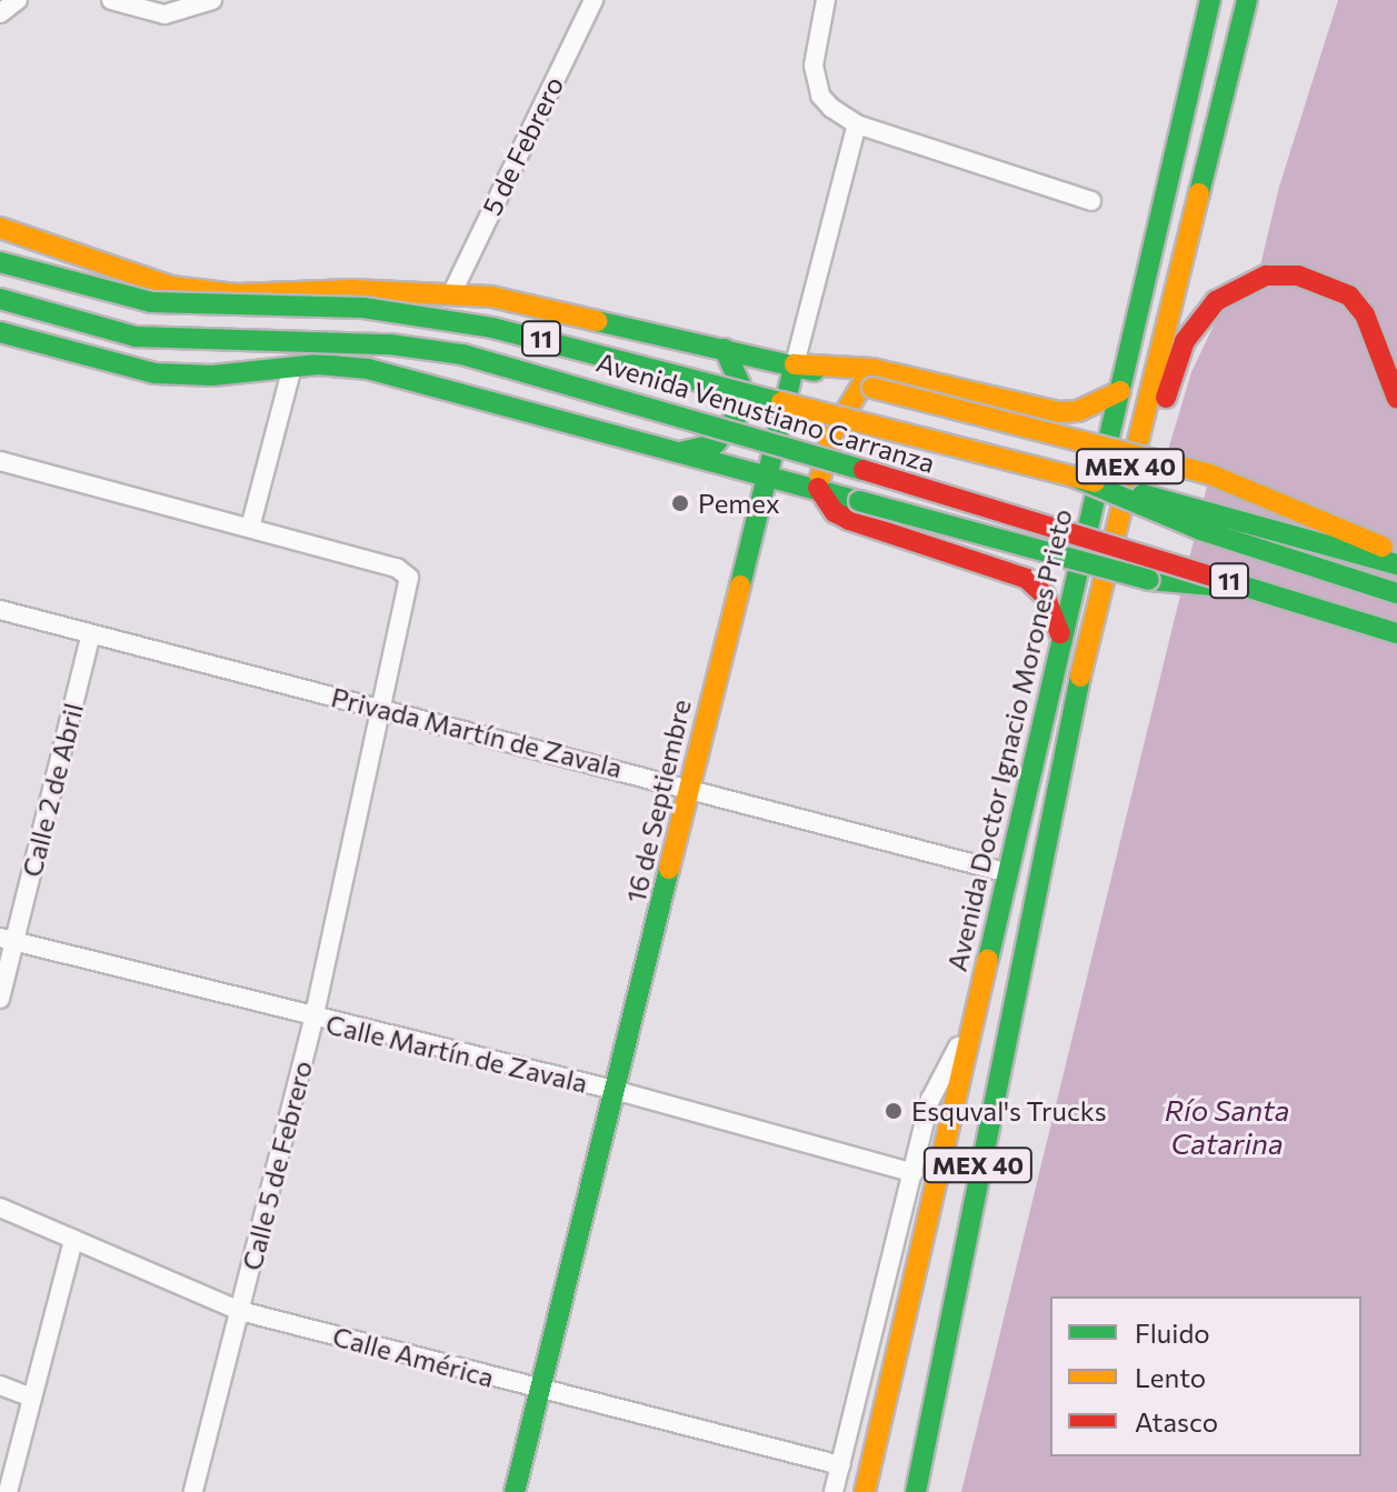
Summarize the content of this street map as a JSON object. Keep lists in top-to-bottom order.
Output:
{
  "streets": {
    "main road": [
      "11",
      "Avenida Venustiano Carranza",
      "MEX 40",
      "Avenida Doctor Ignacio Morones Prieto",
      "16 de Septiembre"
    ],
    "street": [
      "5 de Febrero",
      "Privada Martín de Zavala",
      "Calle 2 de Abril",
      "Calle Martín de Zavala",
      "Calle 5 de Febrero",
      "Calle América"
    ]
  },
  "crossings": [
    ["MEX 40", "Avenida Doctor Ignacio Morones Prieto"],
    ["Privada Martín de Zavala", "Avenida Doctor Ignacio Morones Prieto"],
    ["Privada Martín de Zavala", "Calle 2 de Abril"],
    ["Privada Martín de Zavala", "16 de Septiembre"],
    ["Privada Martín de Zavala", "Calle 5 de Febrero"],
    ["Calle 2 de Abril", "Calle Martín de Zavala"],
    ["16 de Septiembre", "Calle Martín de Zavala"],
    ["16 de Septiembre", "Calle América"],
    ["Calle Martín de Zavala", "Calle 5 de Febrero"],
    ["Calle 5 de Febrero", "Calle América"]
  ],
  "water": ["Río Santa Catarina"],
  "places": ["Pemex", "Esquval's Trucks"],
  "legend": ["Fluido", "Lento", "Atasco"]
}
